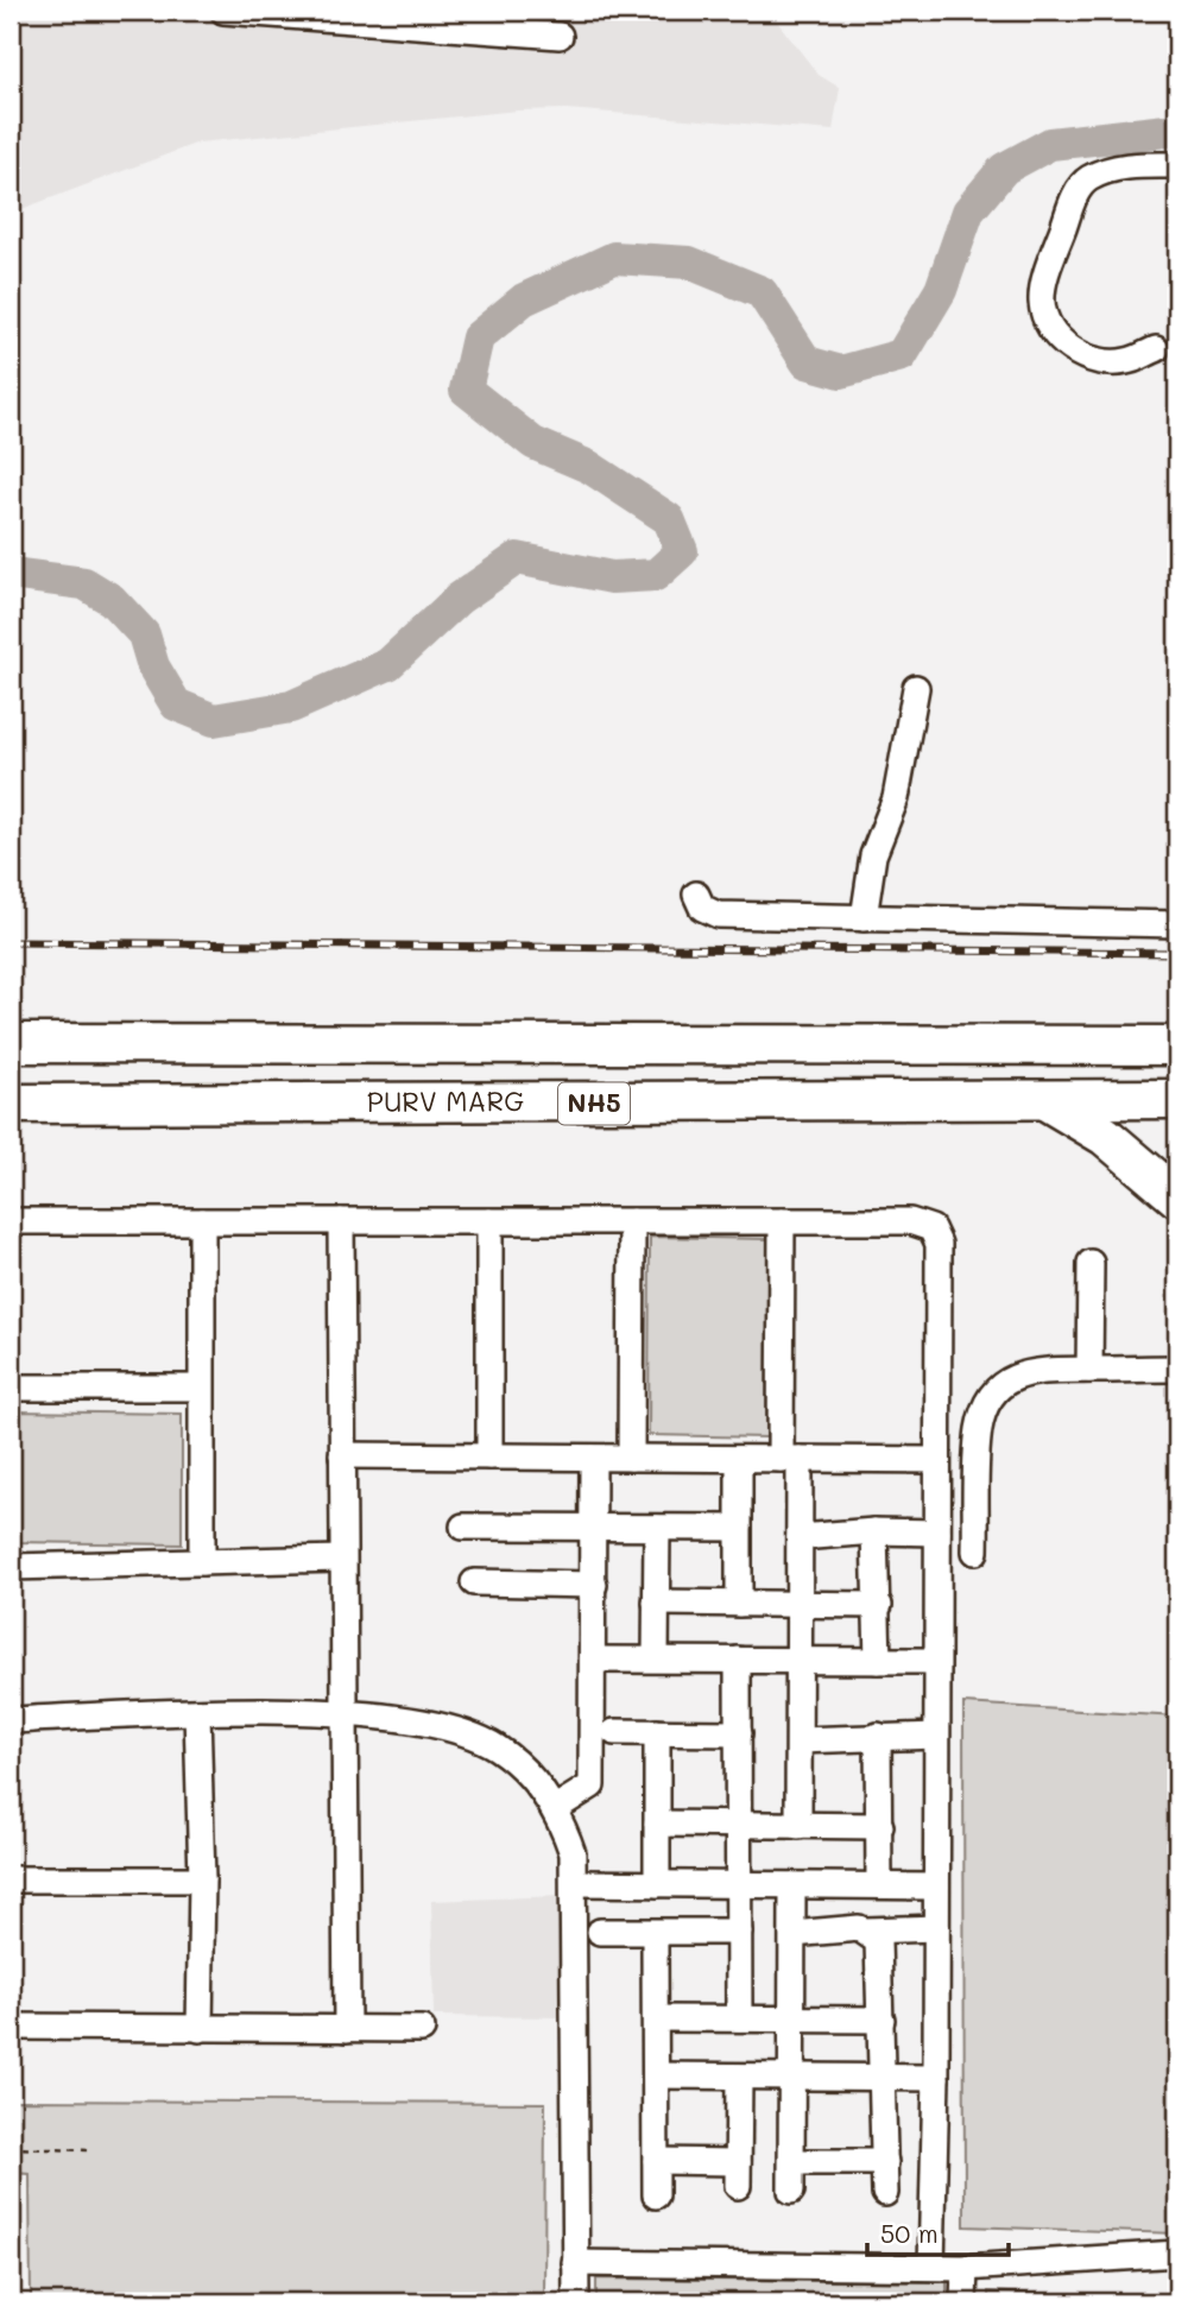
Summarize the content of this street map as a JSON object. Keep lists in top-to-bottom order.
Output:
{
  "streets": {
    "highway": ["NH5", "PURV MARG"]
  },
  "scale_bar": "50 m"
}
